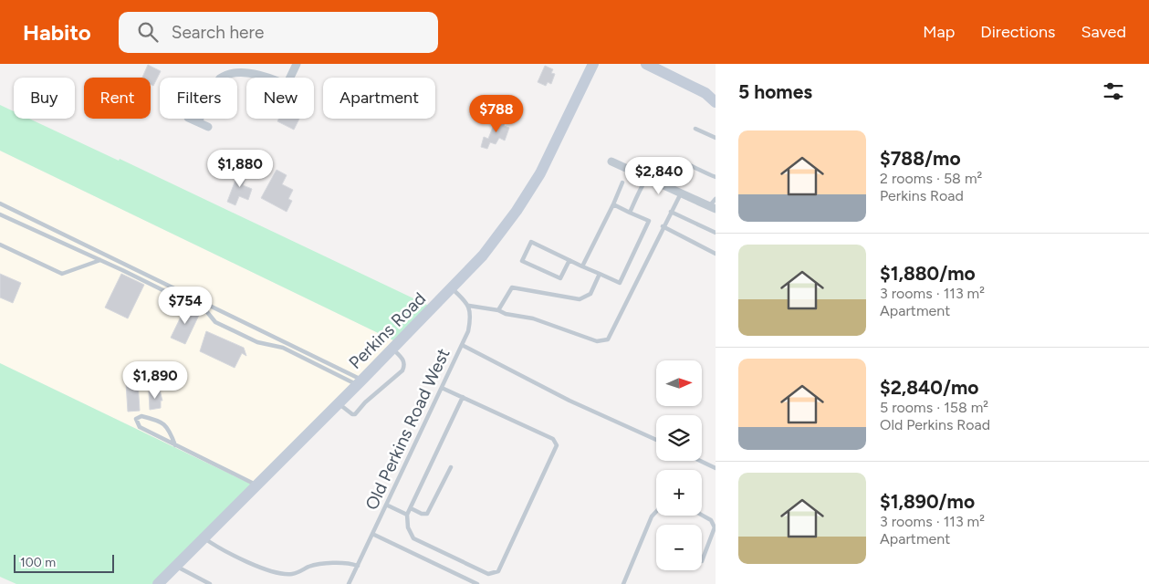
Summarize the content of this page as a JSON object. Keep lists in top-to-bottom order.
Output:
{
  "streets": {
    "main road": ["Perkins Road"],
    "lane": ["Old Perkins Road West"]
  },
  "scale_bar": "100 m",
  "north": "right",
  "page": {
    "header": "Habito",
    "search": "Search here",
    "nav": ["Map", "Directions", "Saved"],
    "heading": "5 homes",
    "chip": [
      "Buy",
      "Rent",
      "Filters",
      "New",
      "Apartment"
    ],
    "price": [
      "$788",
      "$1,880",
      "$2,840",
      "$754",
      "$1,890"
    ],
    "list": [
      {
        "name": "$788/mo",
        "note": "2 rooms · 58 m² · Perkins Road"
      },
      {
        "name": "$1,880/mo",
        "note": "3 rooms · 113 m² · Apartment"
      },
      {
        "name": "$2,840/mo",
        "note": "5 rooms · 158 m² · Old Perkins Road"
      },
      {
        "name": "$1,890/mo",
        "note": "3 rooms · 113 m² · Apartment"
      }
    ],
    "map_buttons": ["+", "−"],
    "scale": "100 m"
  }
}
